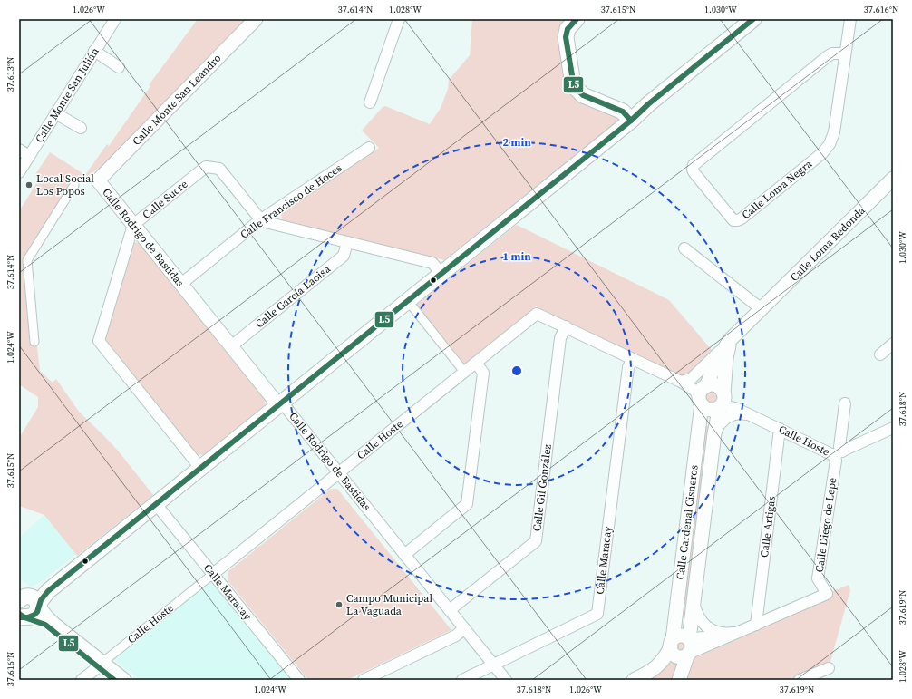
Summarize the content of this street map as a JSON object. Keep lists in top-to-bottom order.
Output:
{
  "streets": {
    "street": [
      "Calle Monte San Julián",
      "Calle Monte San Leandro",
      "Calle Loma Negra",
      "Calle Sucre",
      "Calle Francisco de Hoces",
      "Calle Rodrigo de Bastidas",
      "Calle Loma Redonda",
      "Calle García Laoisa",
      "Calle Hoste",
      "Calle Gil González",
      "Calle Cardenal Cisneros",
      "Calle Diego de Lepe",
      "Calle Artigas",
      "Calle Maracay"
    ]
  },
  "crossings": [
    ["Calle Monte San Leandro", "Calle Rodrigo de Bastidas"],
    ["Calle Sucre", "Calle Francisco de Hoces"],
    ["Calle Sucre", "Calle Rodrigo de Bastidas"],
    ["Calle Francisco de Hoces", "Calle Rodrigo de Bastidas"],
    ["Calle Rodrigo de Bastidas", "Calle García Laoisa"],
    ["Calle Rodrigo de Bastidas", "Calle Hoste"],
    ["Calle Rodrigo de Bastidas", "Calle Gil González"],
    ["Calle Rodrigo de Bastidas", "Calle Maracay"],
    ["Calle Loma Redonda", "Calle Cardenal Cisneros"],
    ["Calle Hoste", "Calle Gil González"],
    ["Calle Hoste", "Calle Cardenal Cisneros"],
    ["Calle Hoste", "Calle Diego de Lepe"],
    ["Calle Hoste", "Calle Artigas"],
    ["Calle Hoste", "Calle Maracay"],
    ["Calle Diego de Lepe", "Calle Artigas"]
  ],
  "places": ["Local Social Los Popos", "Campo Municipal La Vaguada"],
  "lines": ["transit line L5"],
  "coordinates": [
    "1.026°W",
    "37.614°N",
    "1.028°W",
    "37.615°N",
    "1.030°W",
    "37.616°N",
    "37.613°N",
    "1.024°W",
    "37.618°N",
    "37.619°N"
  ],
  "rings": ["2 min", "1 min"]
}
